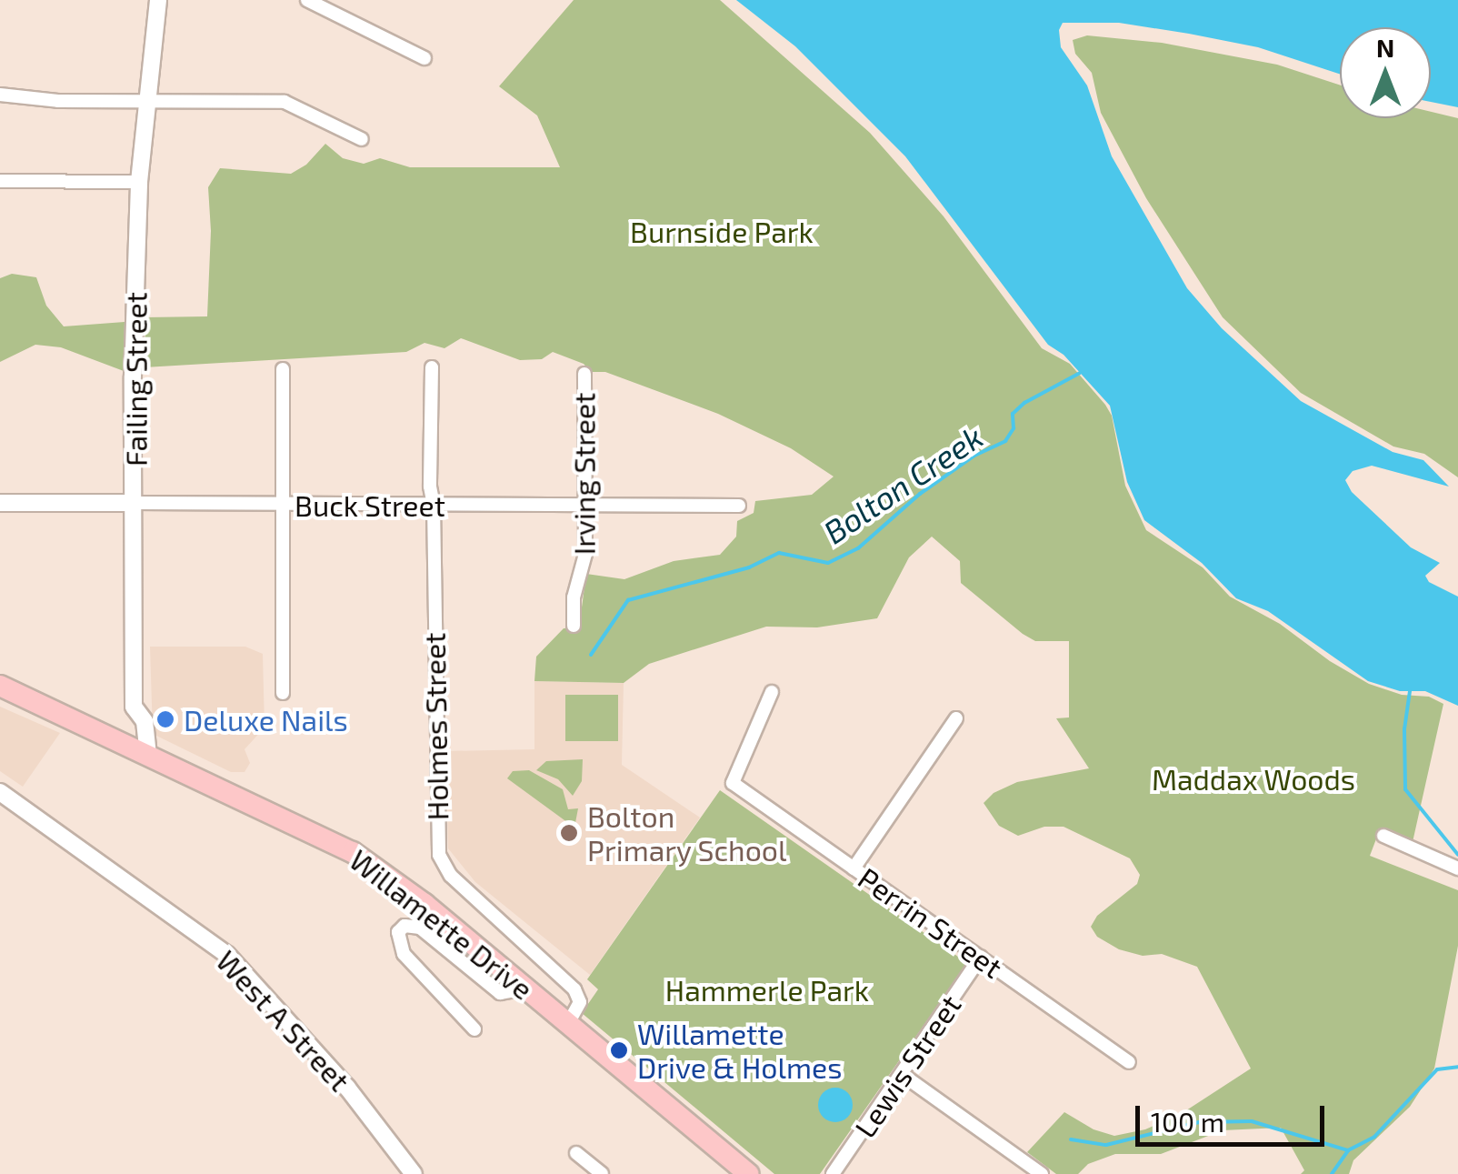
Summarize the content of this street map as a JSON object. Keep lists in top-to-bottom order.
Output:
{
  "streets": {
    "main road": ["Willamette Drive"],
    "street": [
      "Failing Street",
      "Irving Street",
      "Buck Street",
      "Holmes Street",
      "Perrin Street",
      "West A Street",
      "Lewis Street"
    ]
  },
  "crossings": [
    ["Failing Street", "Buck Street"],
    ["Failing Street", "Willamette Drive"],
    ["Irving Street", "Buck Street"],
    ["Buck Street", "Holmes Street"],
    ["Holmes Street", "Willamette Drive"],
    ["Perrin Street", "Lewis Street"]
  ],
  "water": ["Bolton Creek"],
  "parks": ["Burnside Park", "Maddax Woods", "Hammerle Park"],
  "places": ["Deluxe Nails", "Bolton Primary School", "Willamette Drive & Holmes"],
  "scale_bar": "100 m",
  "north": "top"
}
